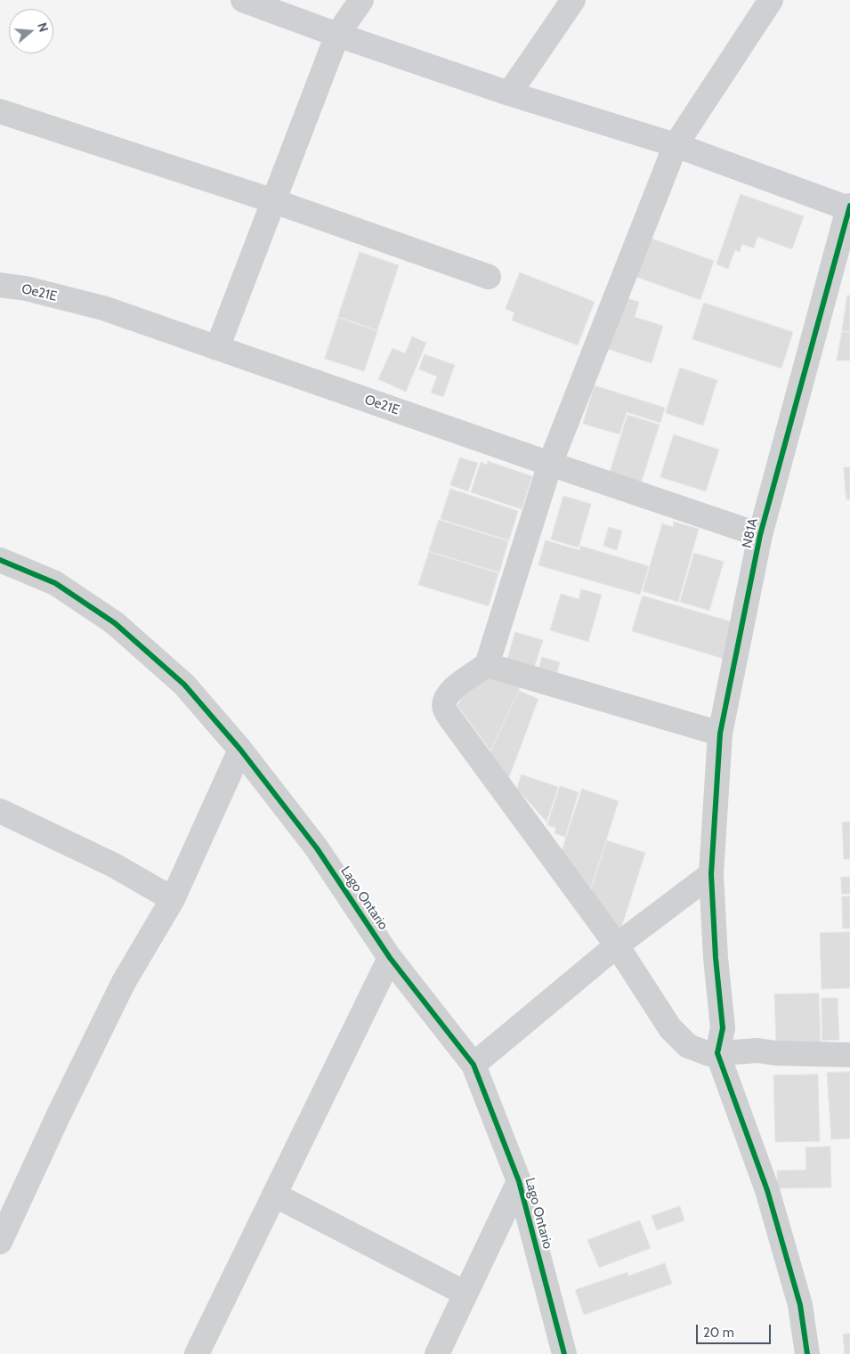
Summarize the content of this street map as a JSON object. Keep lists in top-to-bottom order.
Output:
{
  "streets": {
    "street": ["Oe21E", "N81A", "Lago Ontario"]
  },
  "crossings": [
    ["Oe21E", "N81A"]
  ],
  "scale_bar": "20 m",
  "north": "right"
}
